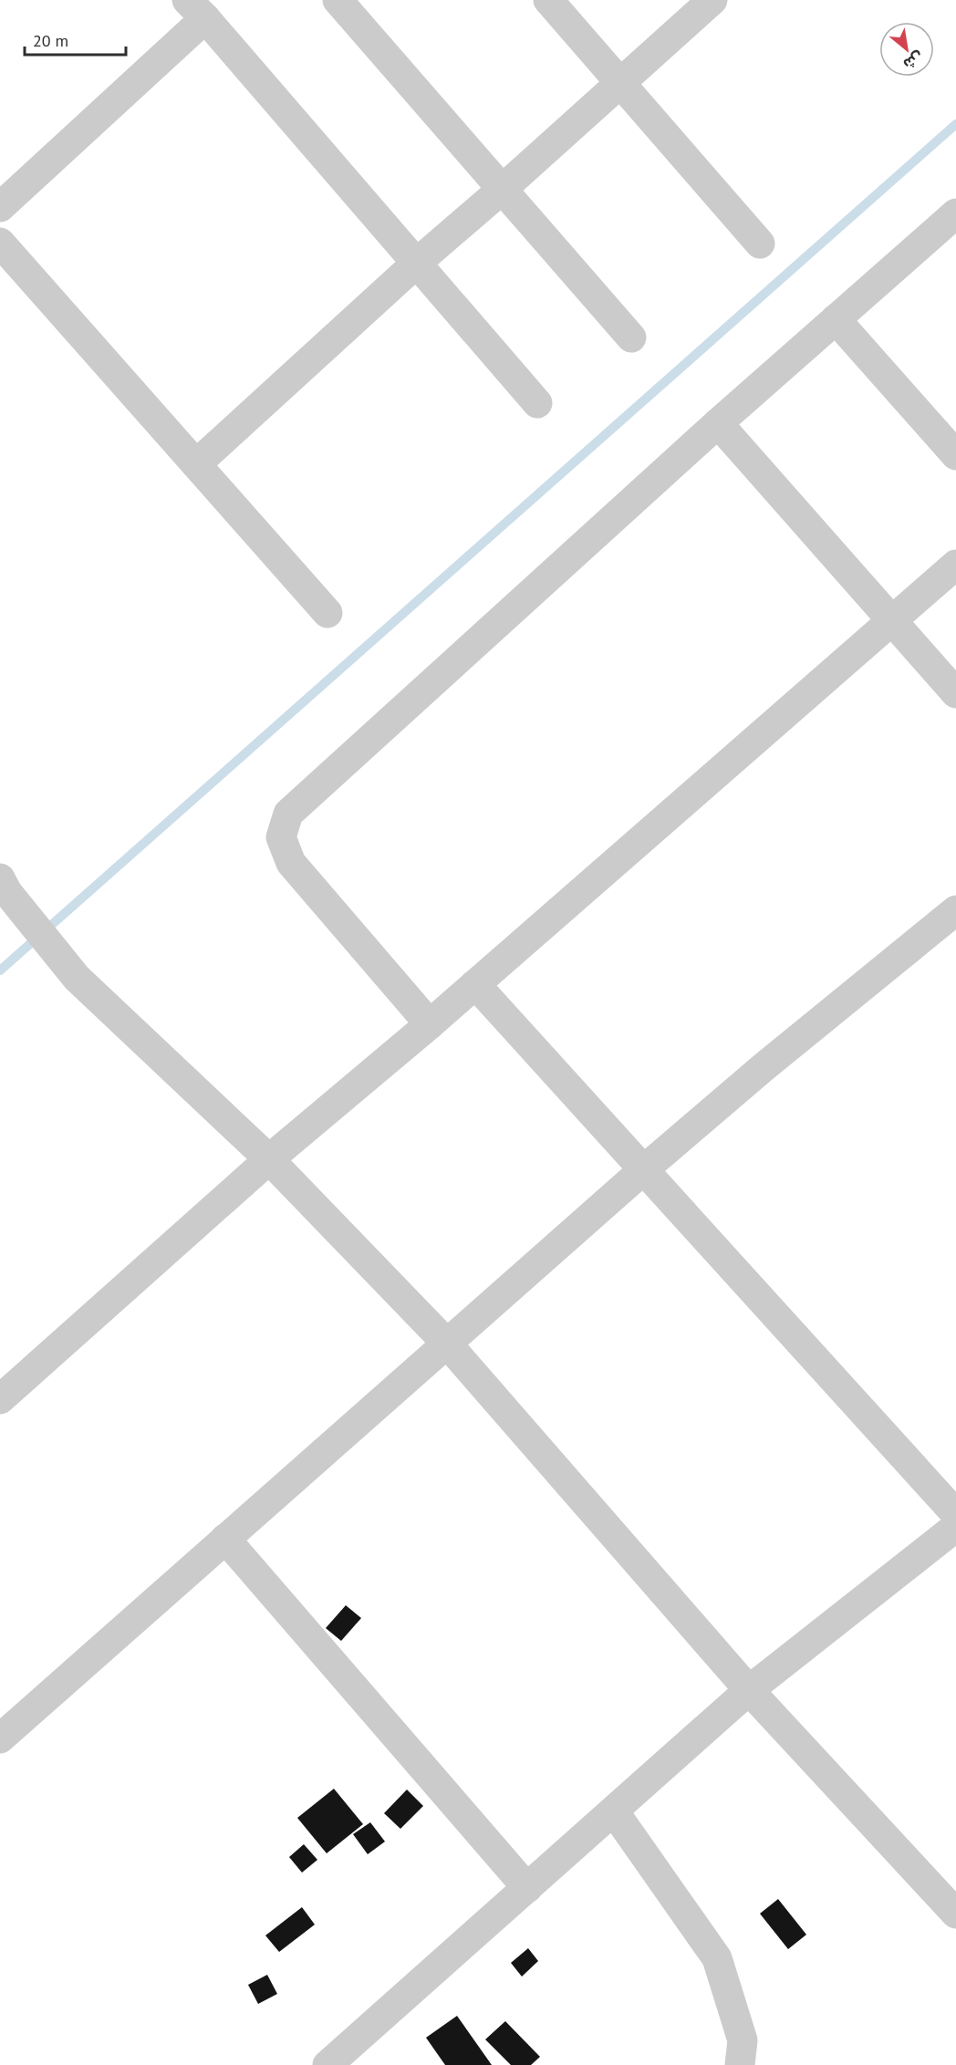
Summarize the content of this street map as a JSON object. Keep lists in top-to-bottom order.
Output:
{
  "scale_bar": "20 m",
  "north": "bottom right"
}
